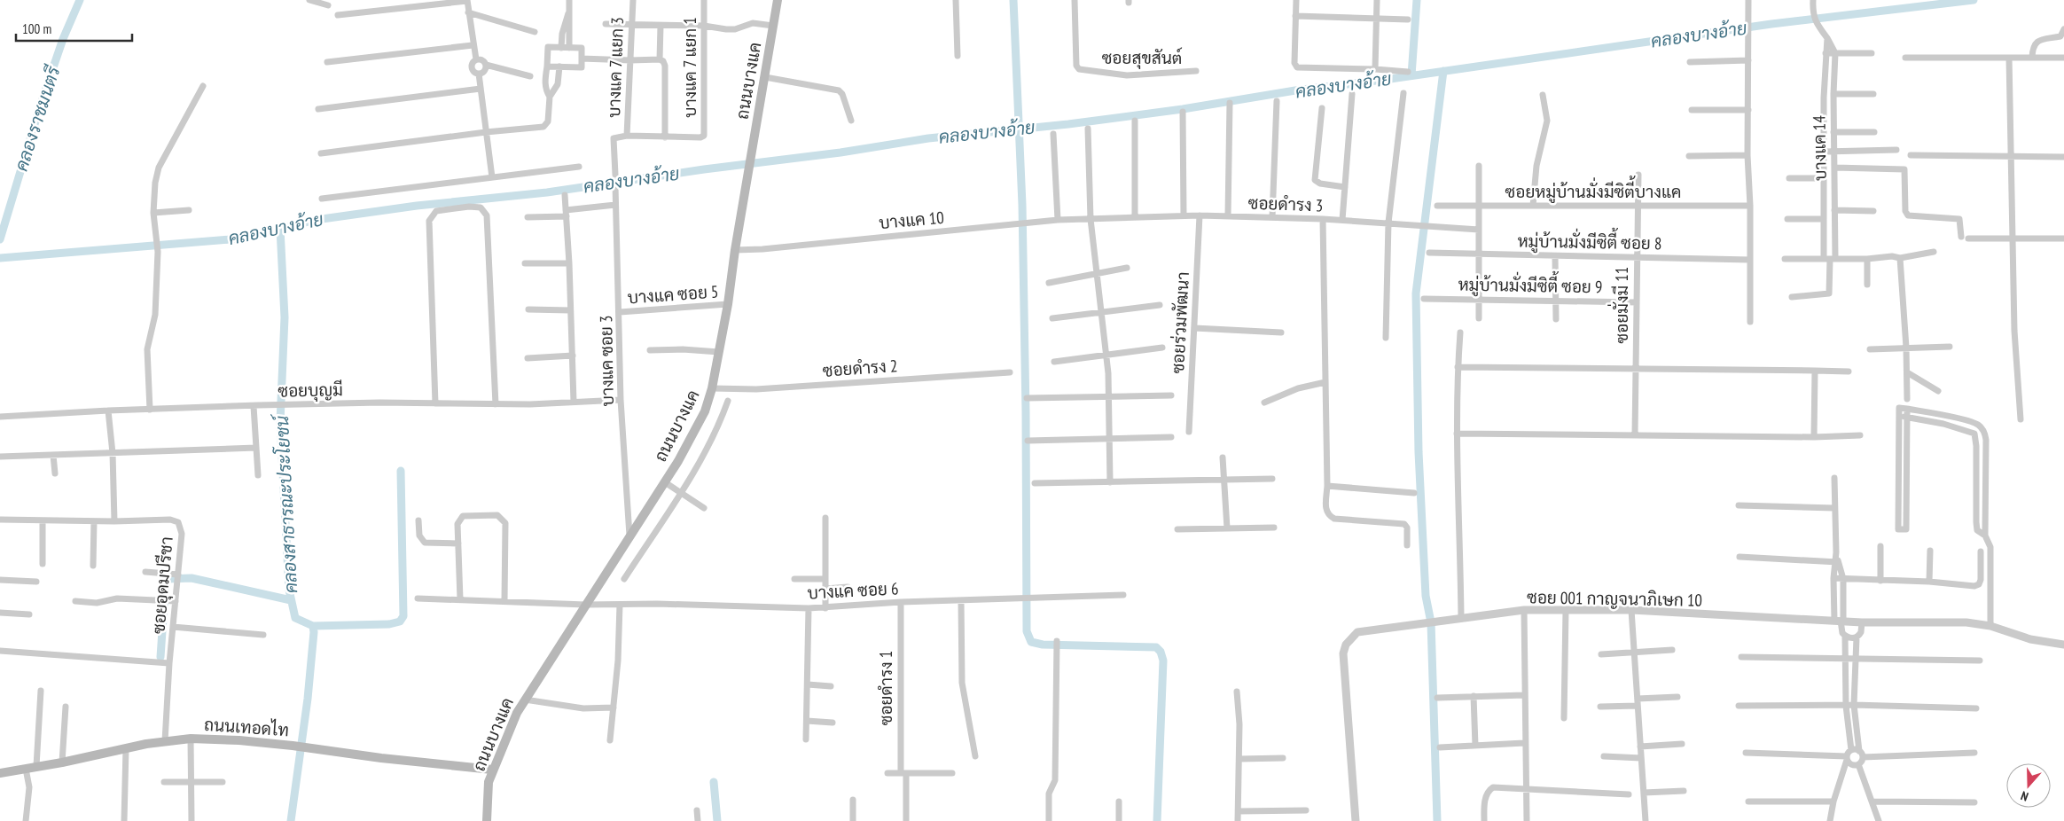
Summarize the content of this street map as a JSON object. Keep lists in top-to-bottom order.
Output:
{
  "streets": {
    "main road": ["ถนนบางแค", "ถนนเทอดไท"],
    "street": [
      "ซอยสุขสันต์",
      "บางแค 7 แยก 3",
      "บางแค 7 แยก 1",
      "บางแค 14",
      "ซอยหมู่บ้านมั่งมีซิตี้บางแค",
      "ซอยดำรง 3",
      "บางแค 10",
      "หมู่บ้านมั่งมีซิตี้ ซอย 8",
      "หมู่บ้านมั่งมีซิตี้ ซอย 9",
      "บางแค ซอย 5",
      "ซอยมั่งมี 11",
      "ซอยร่วมพัฒนา",
      "บางแค ซอย 3",
      "ซอยดำรง 2",
      "ซอยบุญมี",
      "ซอยอุดมปรีชา",
      "บางแค ซอย 6",
      "ซอย 001 กาญจนาภิเษก 10",
      "ซอยดำรง 1"
    ]
  },
  "crossings": [
    ["ถนนบางแค", "บางแค 10"],
    ["ถนนบางแค", "บางแค ซอย 5"],
    ["ถนนบางแค", "บางแค ซอย 3"],
    ["ถนนบางแค", "ซอยดำรง 2"],
    ["ถนนบางแค", "บางแค ซอย 6"],
    ["ถนนบางแค", "ถนนเทอดไท"],
    ["ซอยหมู่บ้านมั่งมีซิตี้บางแค", "ซอยมั่งมี 11"],
    ["ซอยดำรง 3", "บางแค 10"],
    ["ซอยดำรง 3", "ซอยร่วมพัฒนา"],
    ["หมู่บ้านมั่งมีซิตี้ ซอย 8", "ซอยมั่งมี 11"],
    ["หมู่บ้านมั่งมีซิตี้ ซอย 9", "ซอยมั่งมี 11"],
    ["บางแค ซอย 5", "บางแค ซอย 3"],
    ["บางแค ซอย 3", "ซอยบุญมี"],
    ["ซอยอุดมปรีชา", "ถนนเทอดไท"],
    ["บางแค ซอย 6", "ซอยดำรง 1"]
  ],
  "water": ["คลองบางอ้าย", "คลองราชมนตรี", "คลองสาธารณะประโยชน์"],
  "scale_bar": "100 m",
  "north": "bottom"
}
